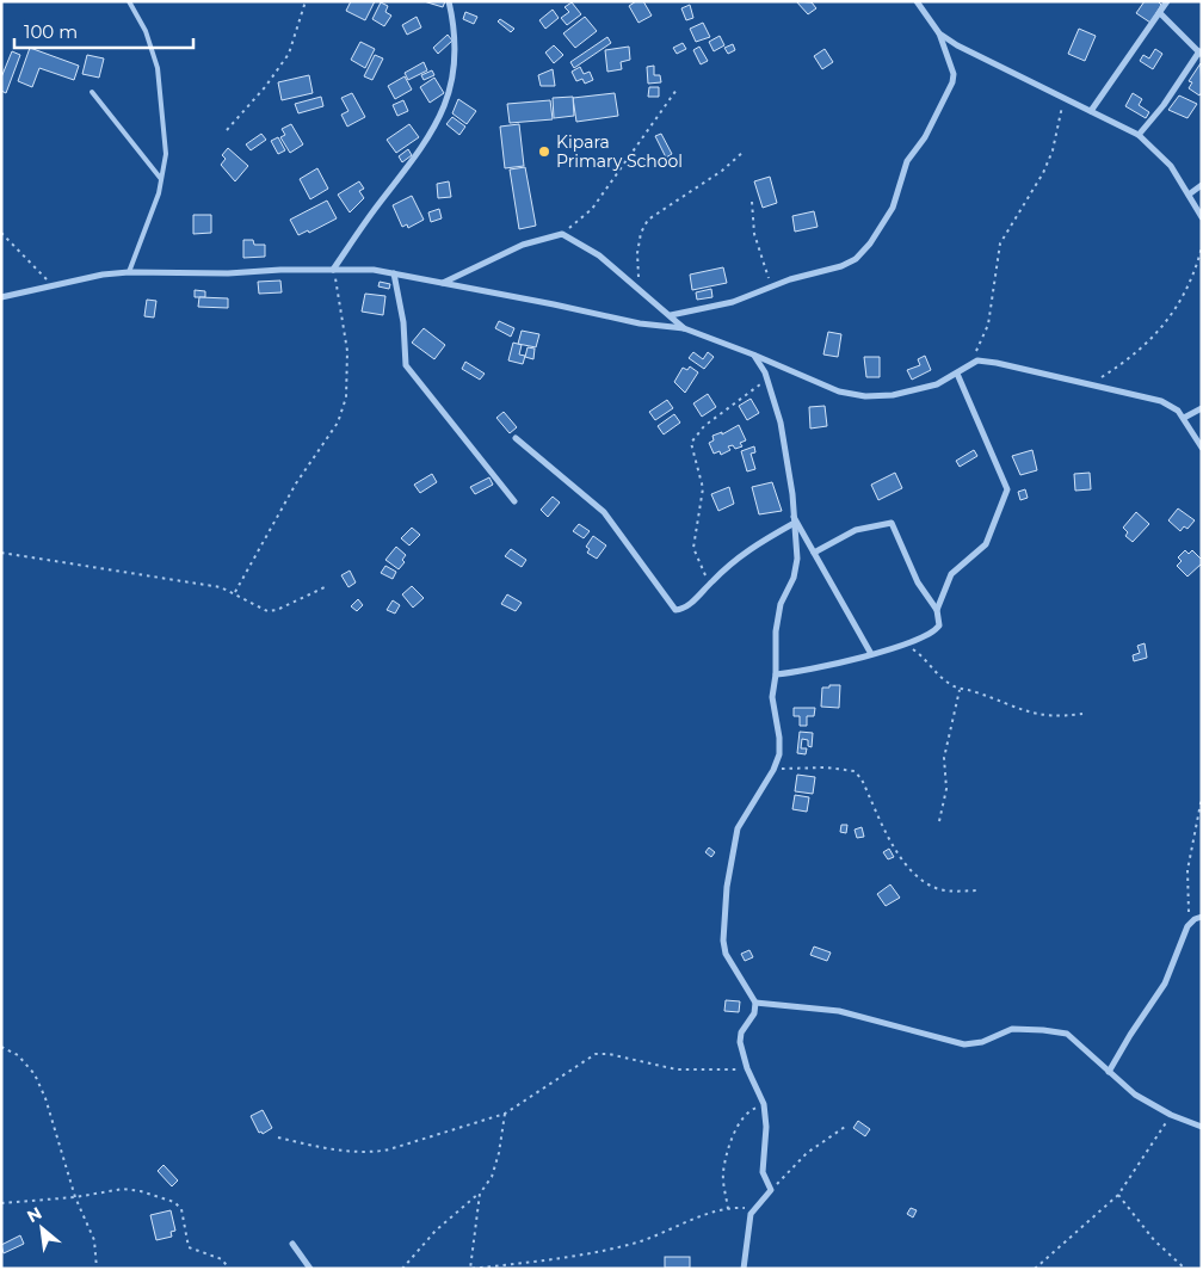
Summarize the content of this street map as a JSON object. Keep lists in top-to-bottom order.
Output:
{
  "places": ["Kipara Primary School"],
  "scale_bar": "100 m",
  "north": "top left"
}
